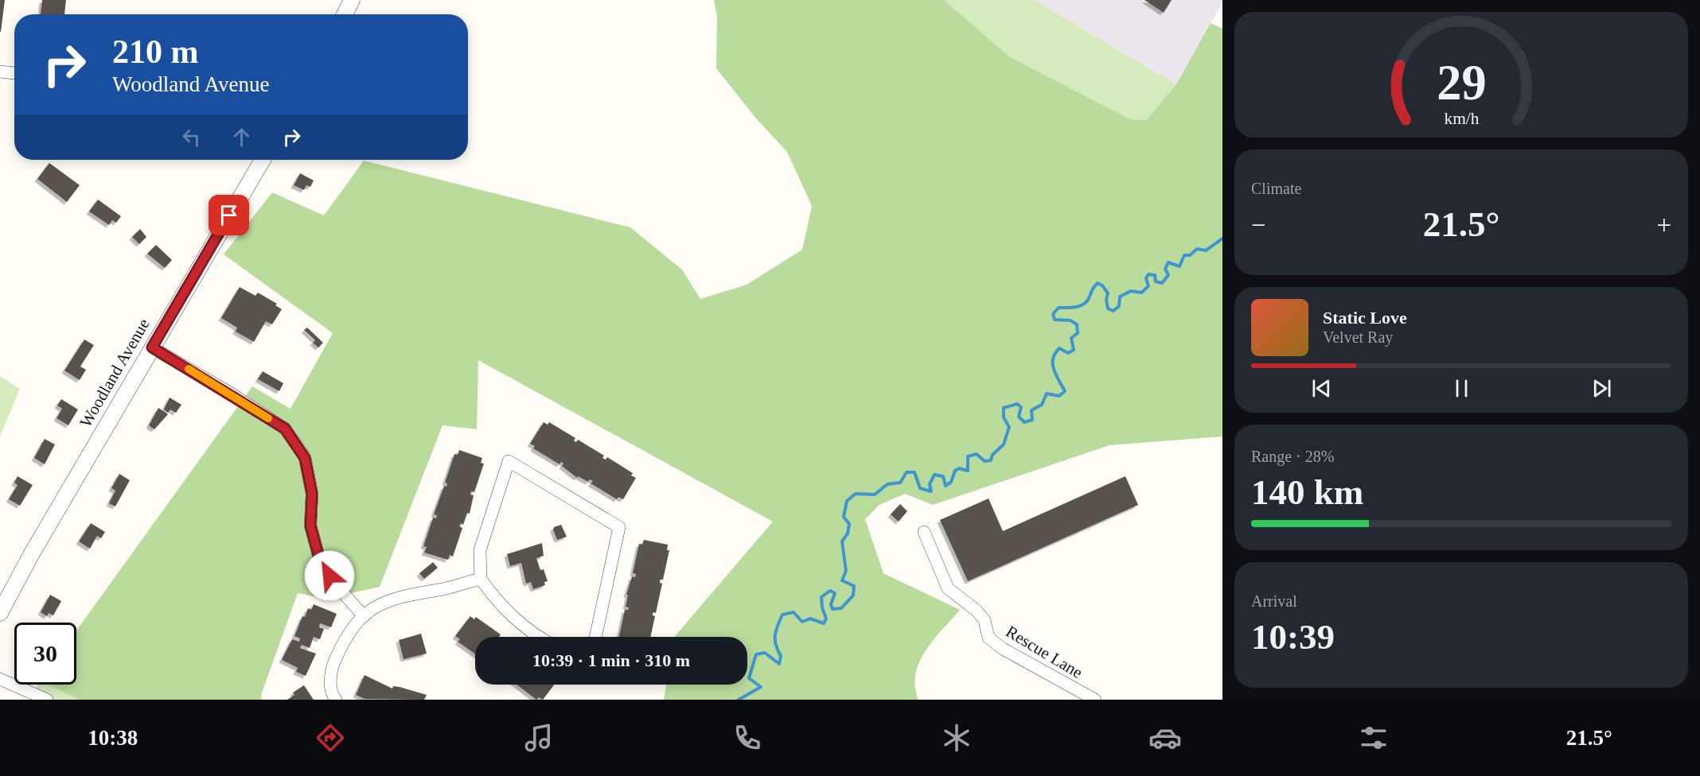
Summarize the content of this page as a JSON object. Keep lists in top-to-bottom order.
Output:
{
  "streets": {
    "street": ["Woodland Avenue", "Rescue Lane"]
  },
  "page": {
    "turn": ["210 m", "Woodland Avenue"],
    "tile": [
      "Climate",
      ["Range · 28%", "140 km"],
      ["Arrival", "10:39"]
    ],
    "heat": ["−", "21.5°", "+"],
    "song": ["Static Love", "Velvet Ray"],
    "limit": "30",
    "trip": "10:39 · 1 min · 310 m",
    "tabs": ["10:38", "21.5°"],
    "gauge": ["29", "km/h"]
  }
}
